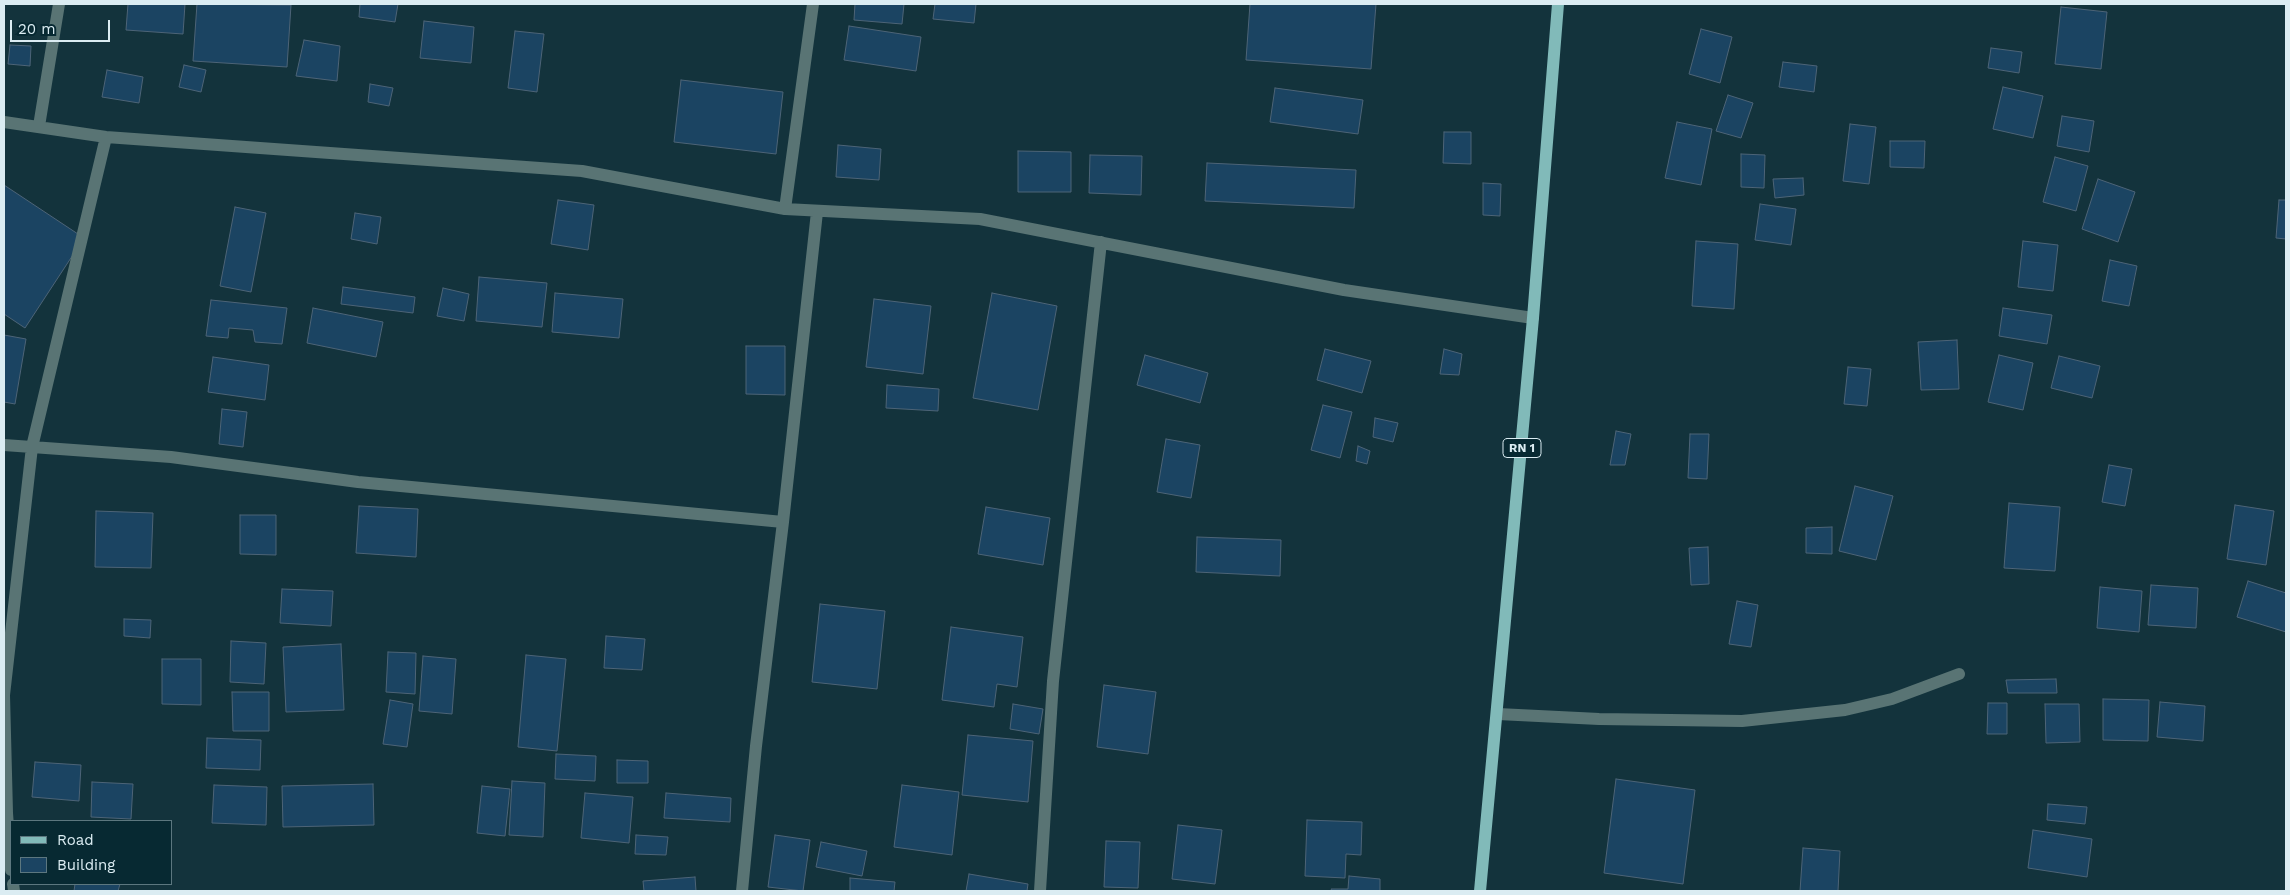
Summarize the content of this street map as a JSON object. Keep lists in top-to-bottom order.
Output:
{
  "streets": {
    "main road": ["RN 1"]
  },
  "legend": ["Road", "Building"],
  "scale_bar": "20 m"
}
